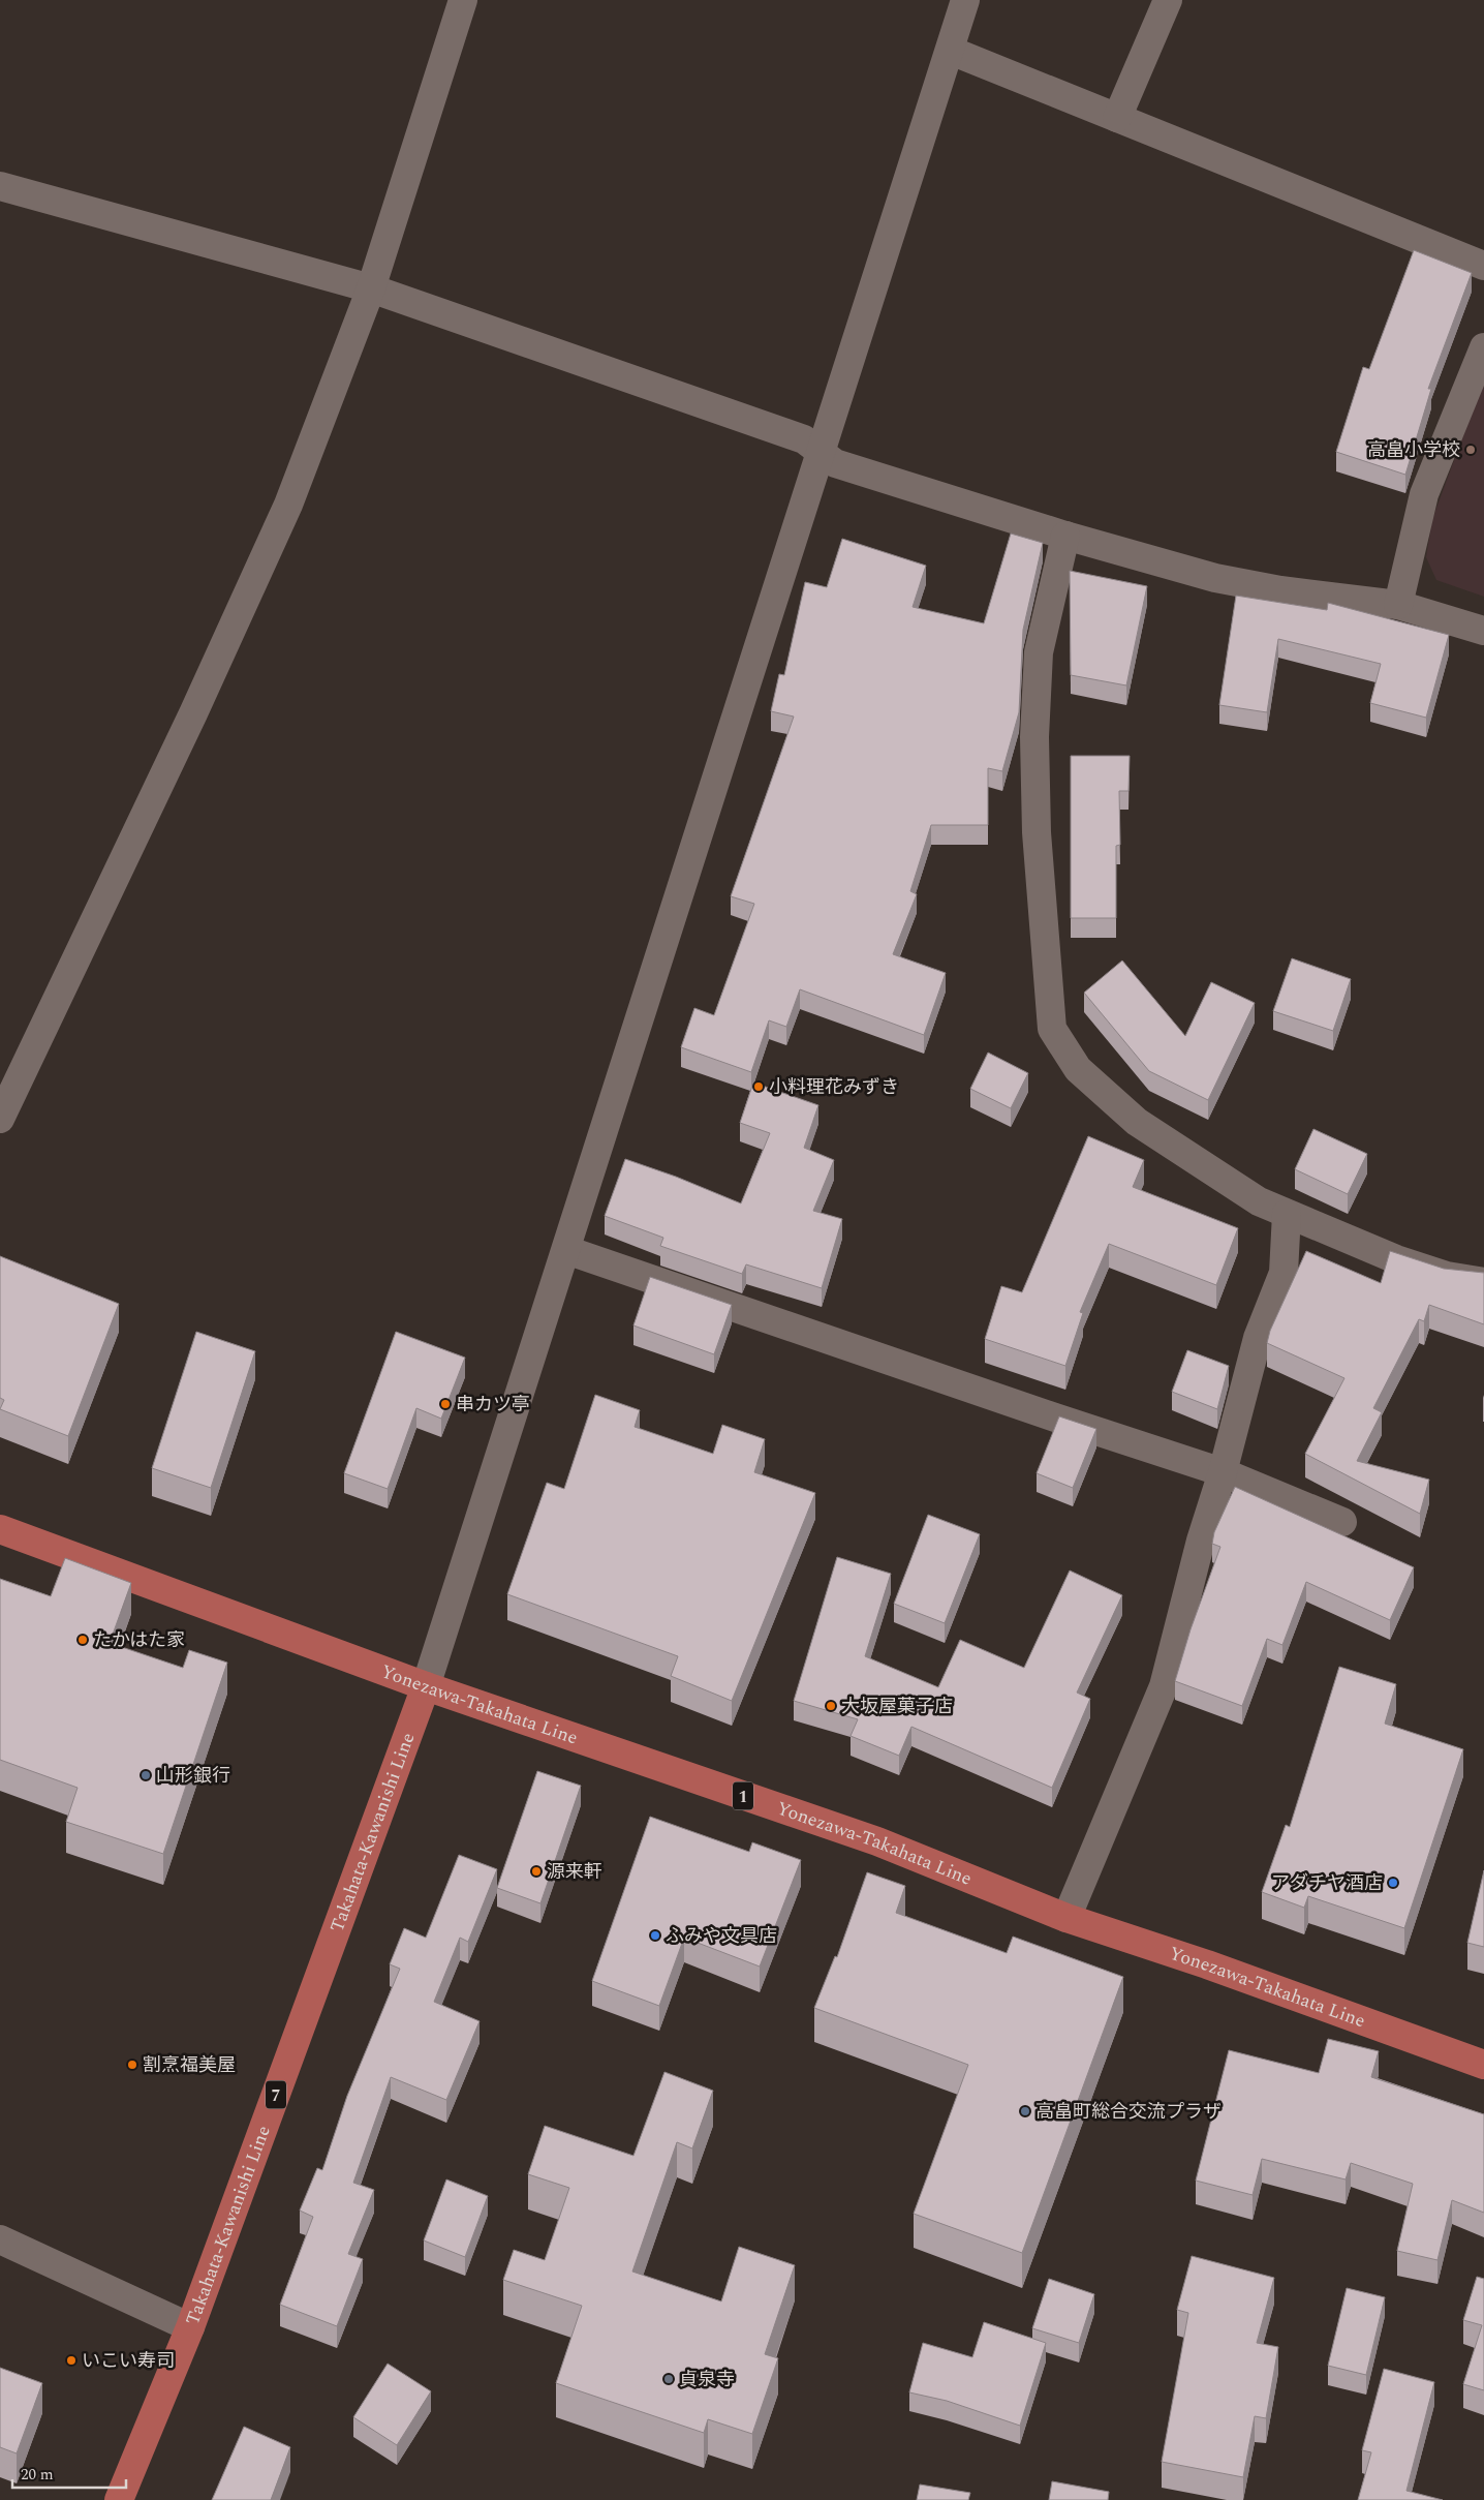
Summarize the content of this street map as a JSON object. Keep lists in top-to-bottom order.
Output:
{
  "streets": {
    "main road": [
      "Yonezawa-Takahata Line",
      "1",
      "Takahata-Kawanishi Line",
      "7"
    ]
  },
  "crossings": [
    ["Yonezawa-Takahata Line", "Takahata-Kawanishi Line"]
  ],
  "places": [
    "高畠小学校",
    "小料理花みずき",
    "串カツ亭",
    "たかはた家",
    "大坂屋菓子店",
    "山形銀行",
    "源来軒",
    "アダチヤ酒店",
    "ふみや文具店",
    "割烹福美屋",
    "高畠町総合交流プラザ",
    "いこい寿司",
    "貞泉寺"
  ],
  "scale_bar": "20 m"
}
